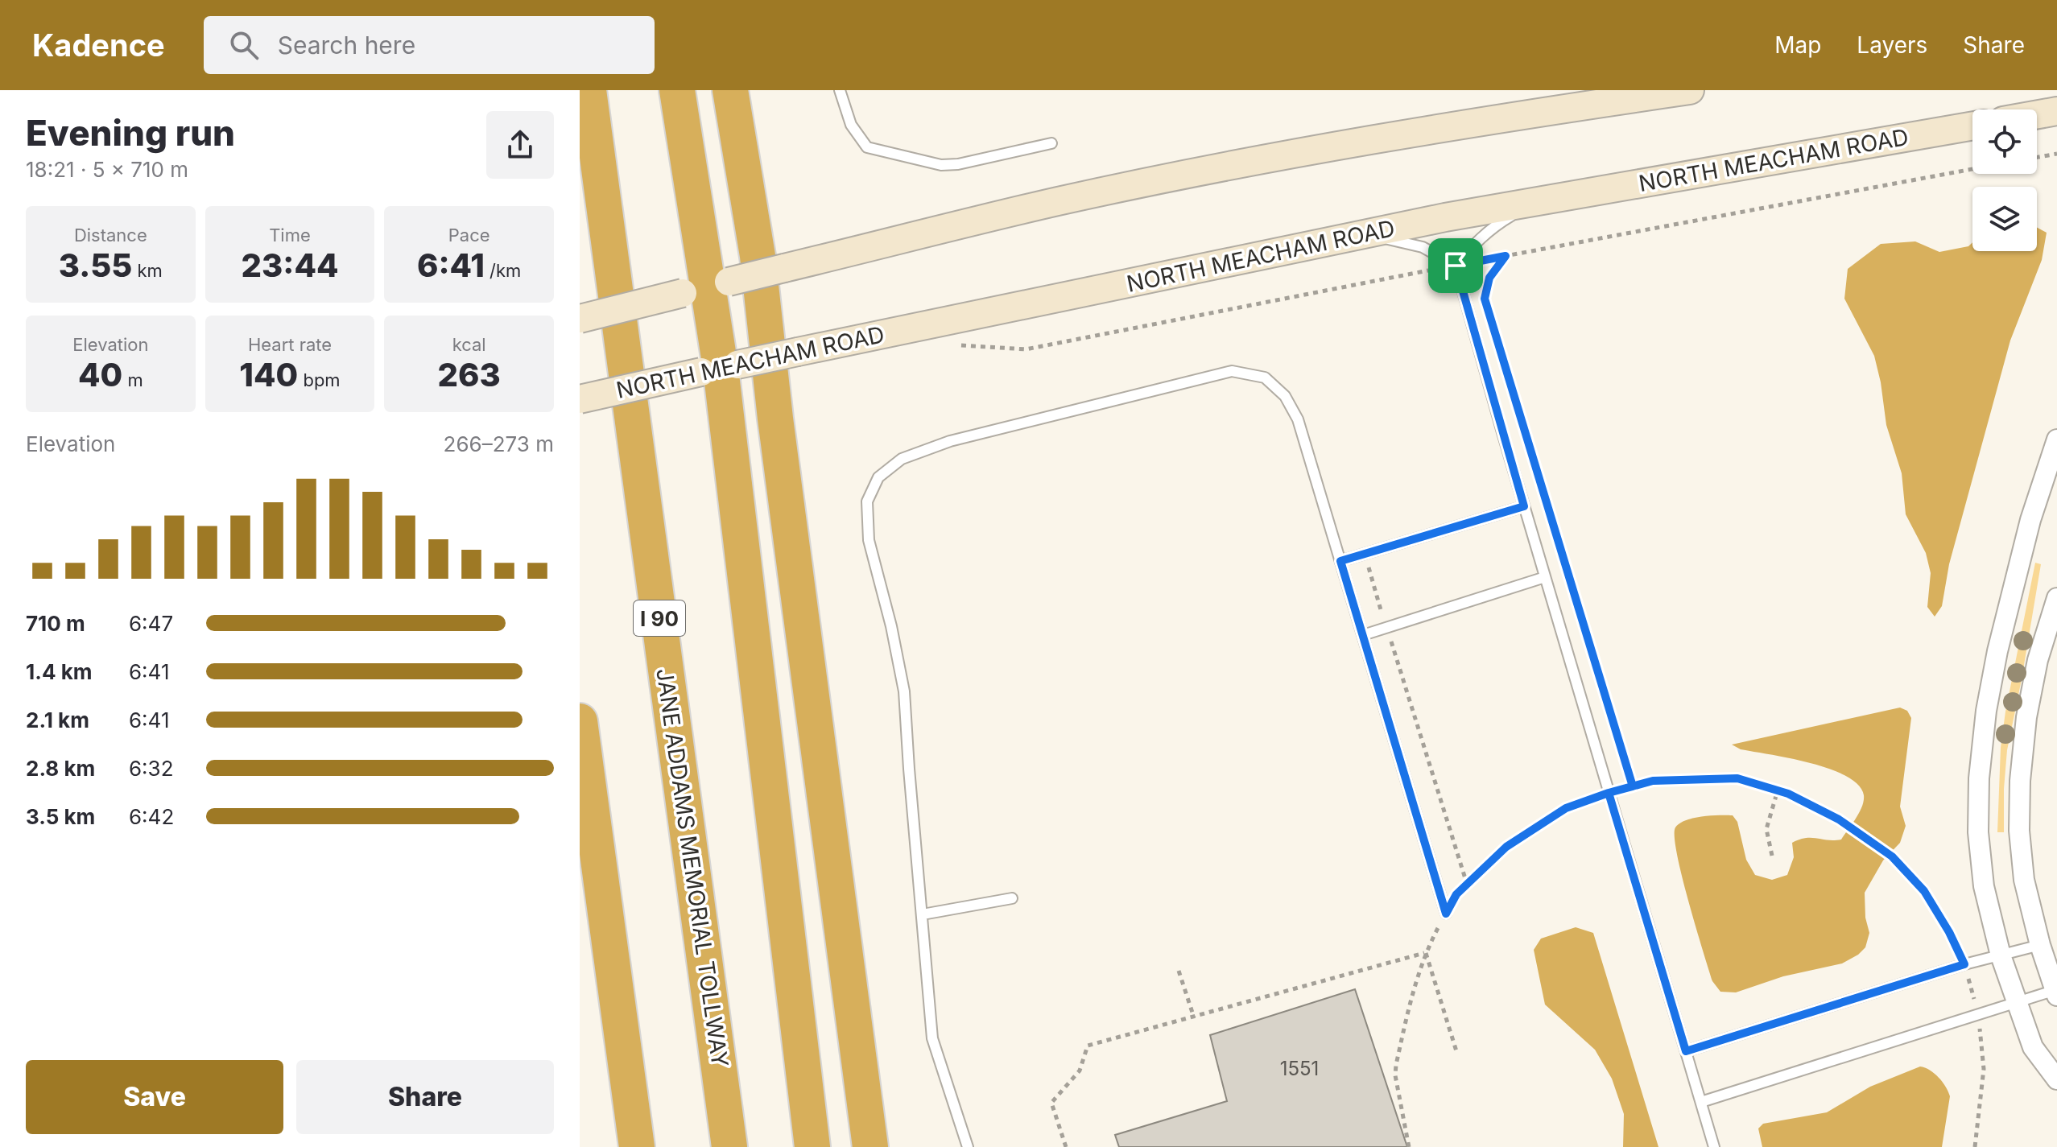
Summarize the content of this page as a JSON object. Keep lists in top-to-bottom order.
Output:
{
  "streets": {
    "highway": ["I 90", "JANE ADDAMS MEMORIAL TOLLWAY"],
    "main road": ["NORTH MEACHAM ROAD"]
  },
  "house_numbers": ["1551"],
  "page": {
    "header": "Kadence",
    "search": "Search here",
    "nav": ["Map", "Layers", "Share"],
    "heading": ["Evening run", "18:21 · 5 × 710 m"],
    "stats": [
      ["Distance", "3.55 km"],
      ["Time", "23:44"],
      ["Pace", "6:41 /km"],
      ["Elevation", "40 m"],
      ["Heart rate", "140 bpm"],
      ["kcal", "263"]
    ],
    "chart": ["Elevation", "266–273 m"],
    "list": [
      {
        "name": "710 m",
        "note": "6:47"
      },
      {
        "name": "1.4 km",
        "note": "6:41"
      },
      {
        "name": "2.1 km",
        "note": "6:41"
      },
      {
        "name": "2.8 km",
        "note": "6:32"
      },
      {
        "name": "3.5 km",
        "note": "6:42"
      }
    ],
    "buttons": ["Save", "Share"]
  }
}
